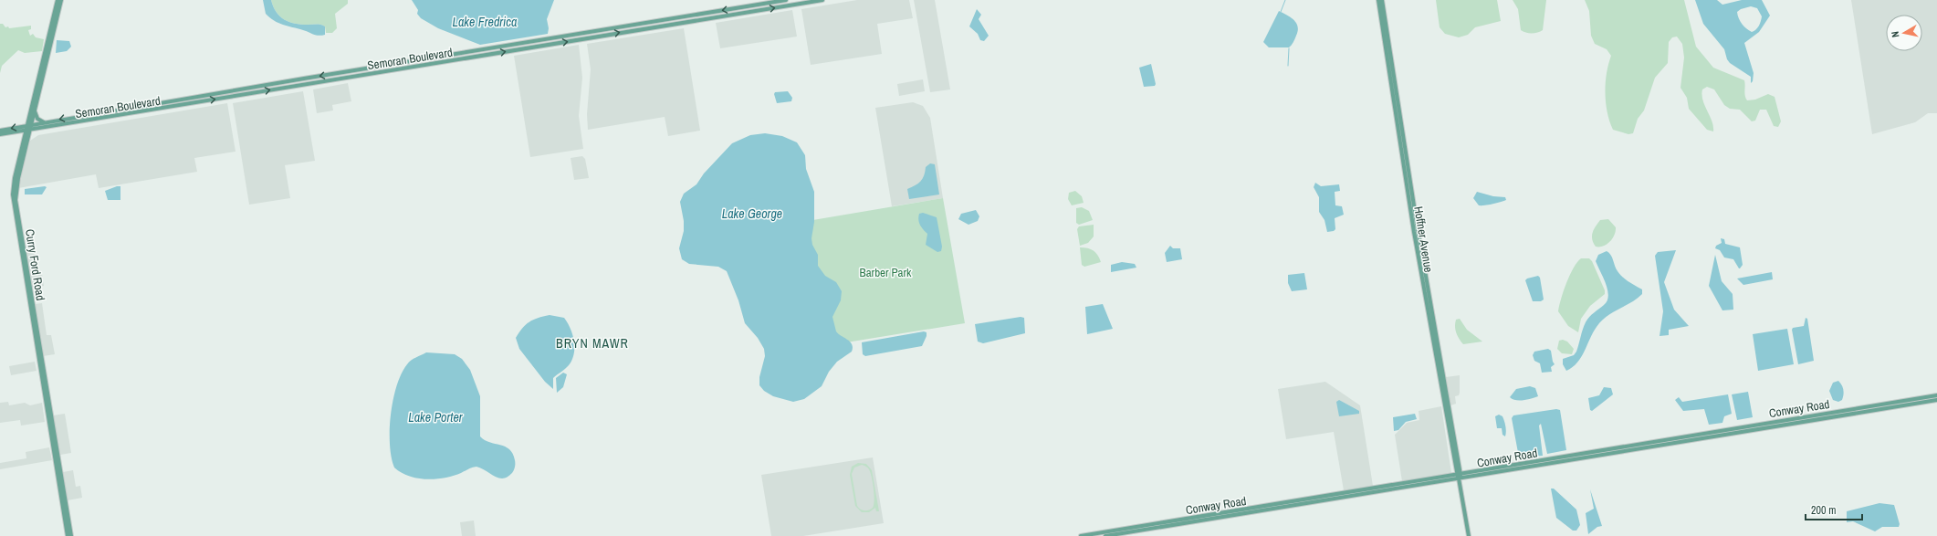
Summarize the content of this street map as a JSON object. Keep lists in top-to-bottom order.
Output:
{
  "streets": {
    "main road": [
      "Semoran Boulevard",
      "Hoffner Avenue",
      "Curry Ford Road",
      "Conway Road"
    ]
  },
  "crossings": [
    ["Semoran Boulevard", "Curry Ford Road"],
    ["Hoffner Avenue", "Conway Road"]
  ],
  "districts": ["BRYN MAWR"],
  "water": ["Lake Fredrica", "Lake George", "Lake Porter"],
  "parks": ["Barber Park"],
  "scale_bar": "200 m",
  "north": "left"
}
